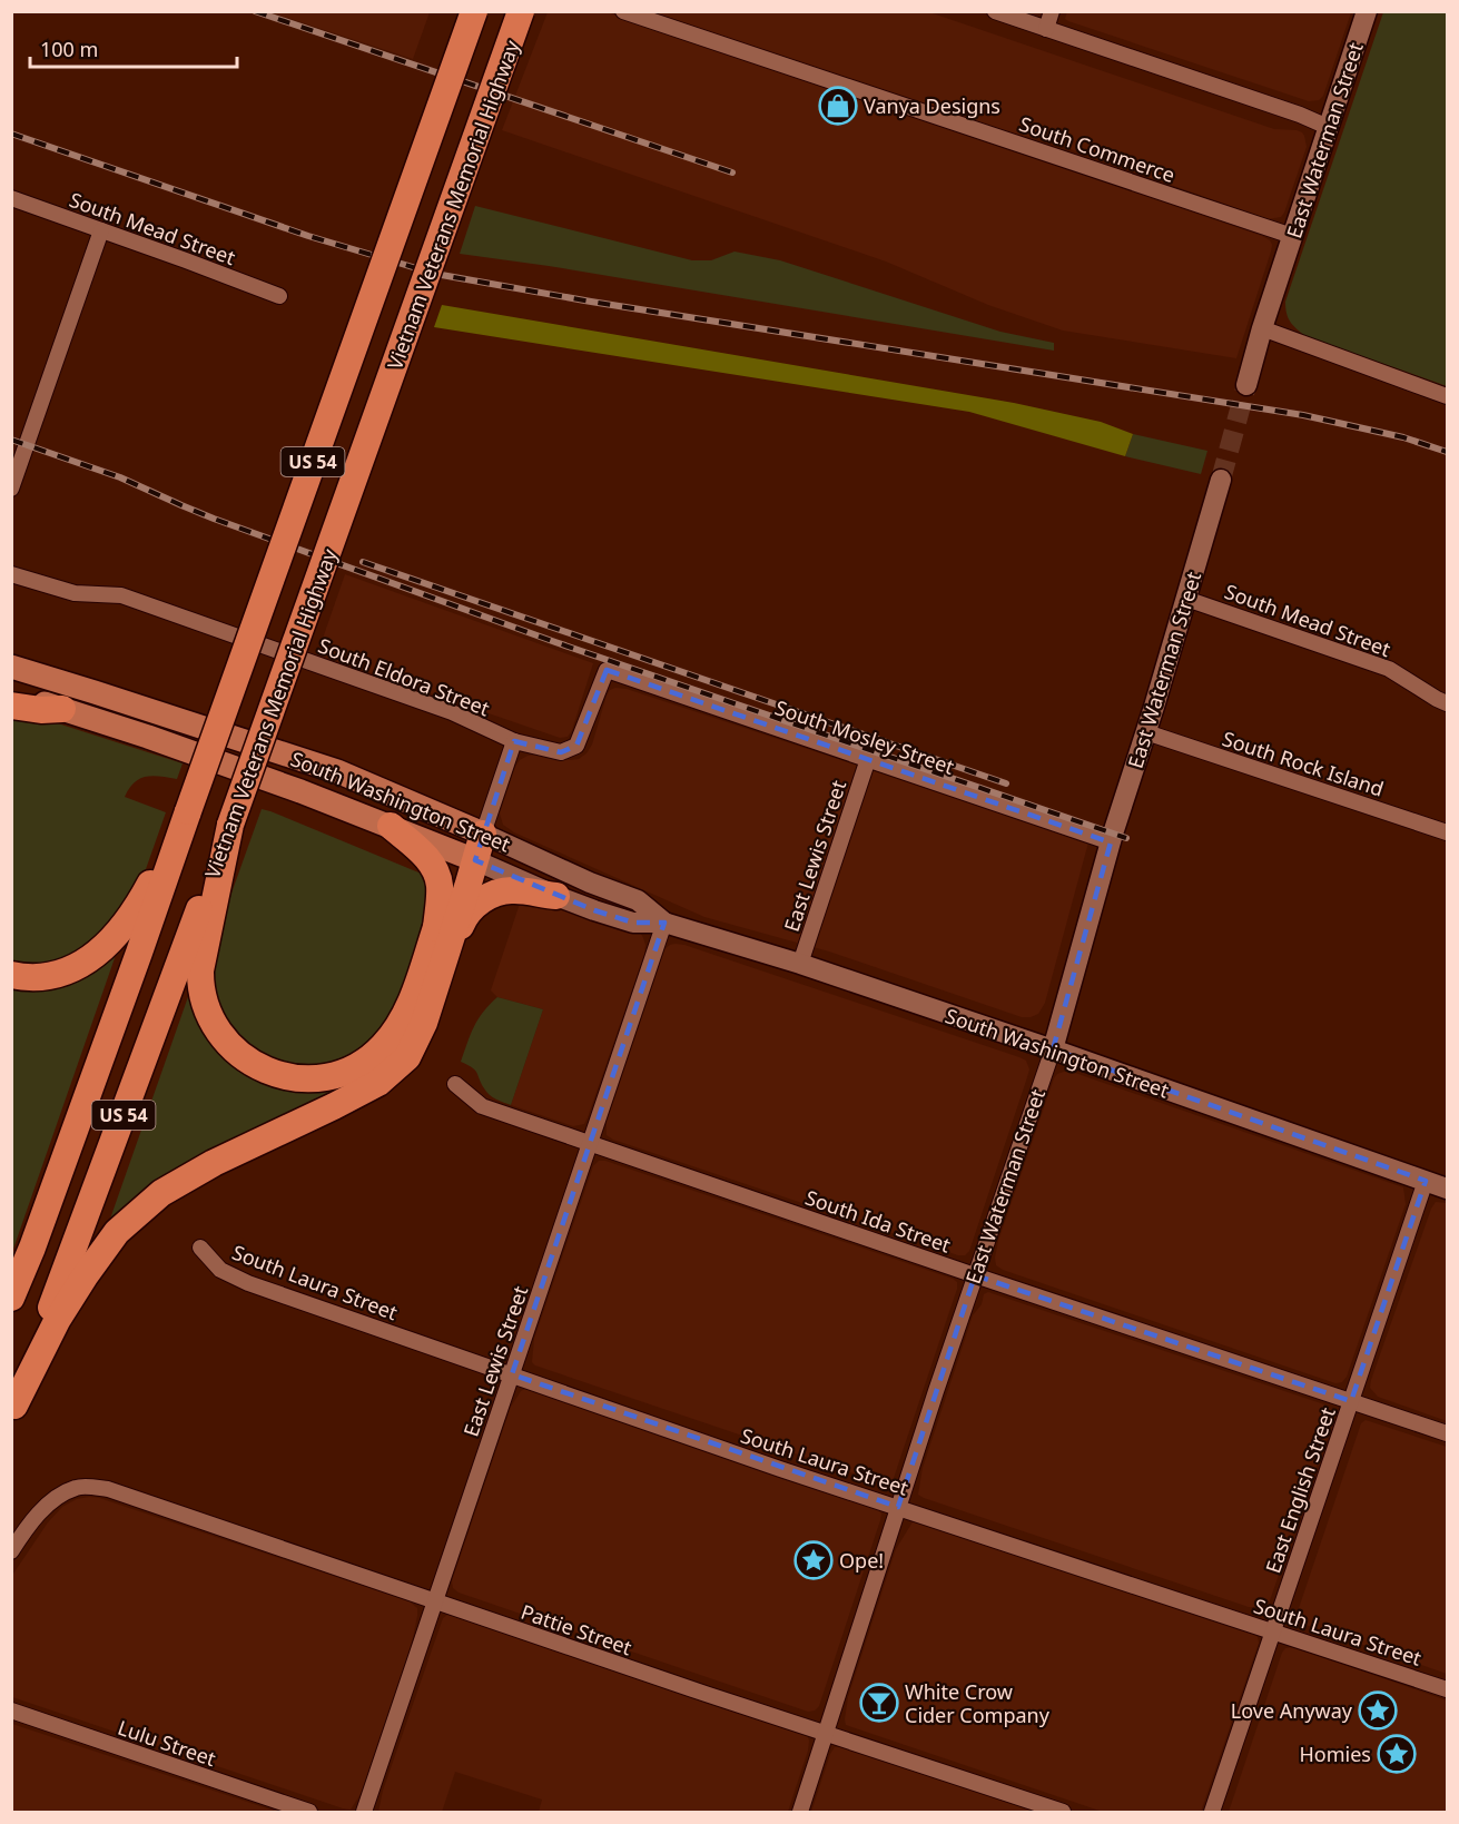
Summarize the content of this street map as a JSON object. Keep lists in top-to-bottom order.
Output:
{
  "streets": {
    "highway": ["Vietnam Veterans Memorial Highway", "US 54"],
    "main road": ["East Waterman Street", "South Washington Street"],
    "street": [
      "South Commerce",
      "South Mead Street",
      "South Eldora Street",
      "South Mosley Street",
      "South Rock Island",
      "East Lewis Street",
      "South Ida Street",
      "South Laura Street",
      "East English Street",
      "Pattie Street",
      "Lulu Street"
    ]
  },
  "crossings": [
    ["East Waterman Street", "South Commerce"],
    ["East Waterman Street", "South Mead Street"],
    ["East Waterman Street", "South Mosley Street"],
    ["East Waterman Street", "South Rock Island"],
    ["East Waterman Street", "South Washington Street"],
    ["East Waterman Street", "South Ida Street"],
    ["East Waterman Street", "South Laura Street"],
    ["East Waterman Street", "Pattie Street"],
    ["South Eldora Street", "South Mosley Street"],
    ["South Mosley Street", "East Lewis Street"],
    ["South Washington Street", "East Lewis Street"],
    ["South Washington Street", "East English Street"],
    ["East Lewis Street", "South Ida Street"],
    ["East Lewis Street", "South Laura Street"],
    ["East Lewis Street", "Pattie Street"],
    ["South Ida Street", "East English Street"],
    ["South Laura Street", "East English Street"]
  ],
  "places": {
    "shop": ["Vanya Designs"],
    "place": ["Ope!", "Love Anyway", "Homies"],
    "bar": ["White Crow Cider Company"]
  },
  "scale_bar": "100 m"
}
